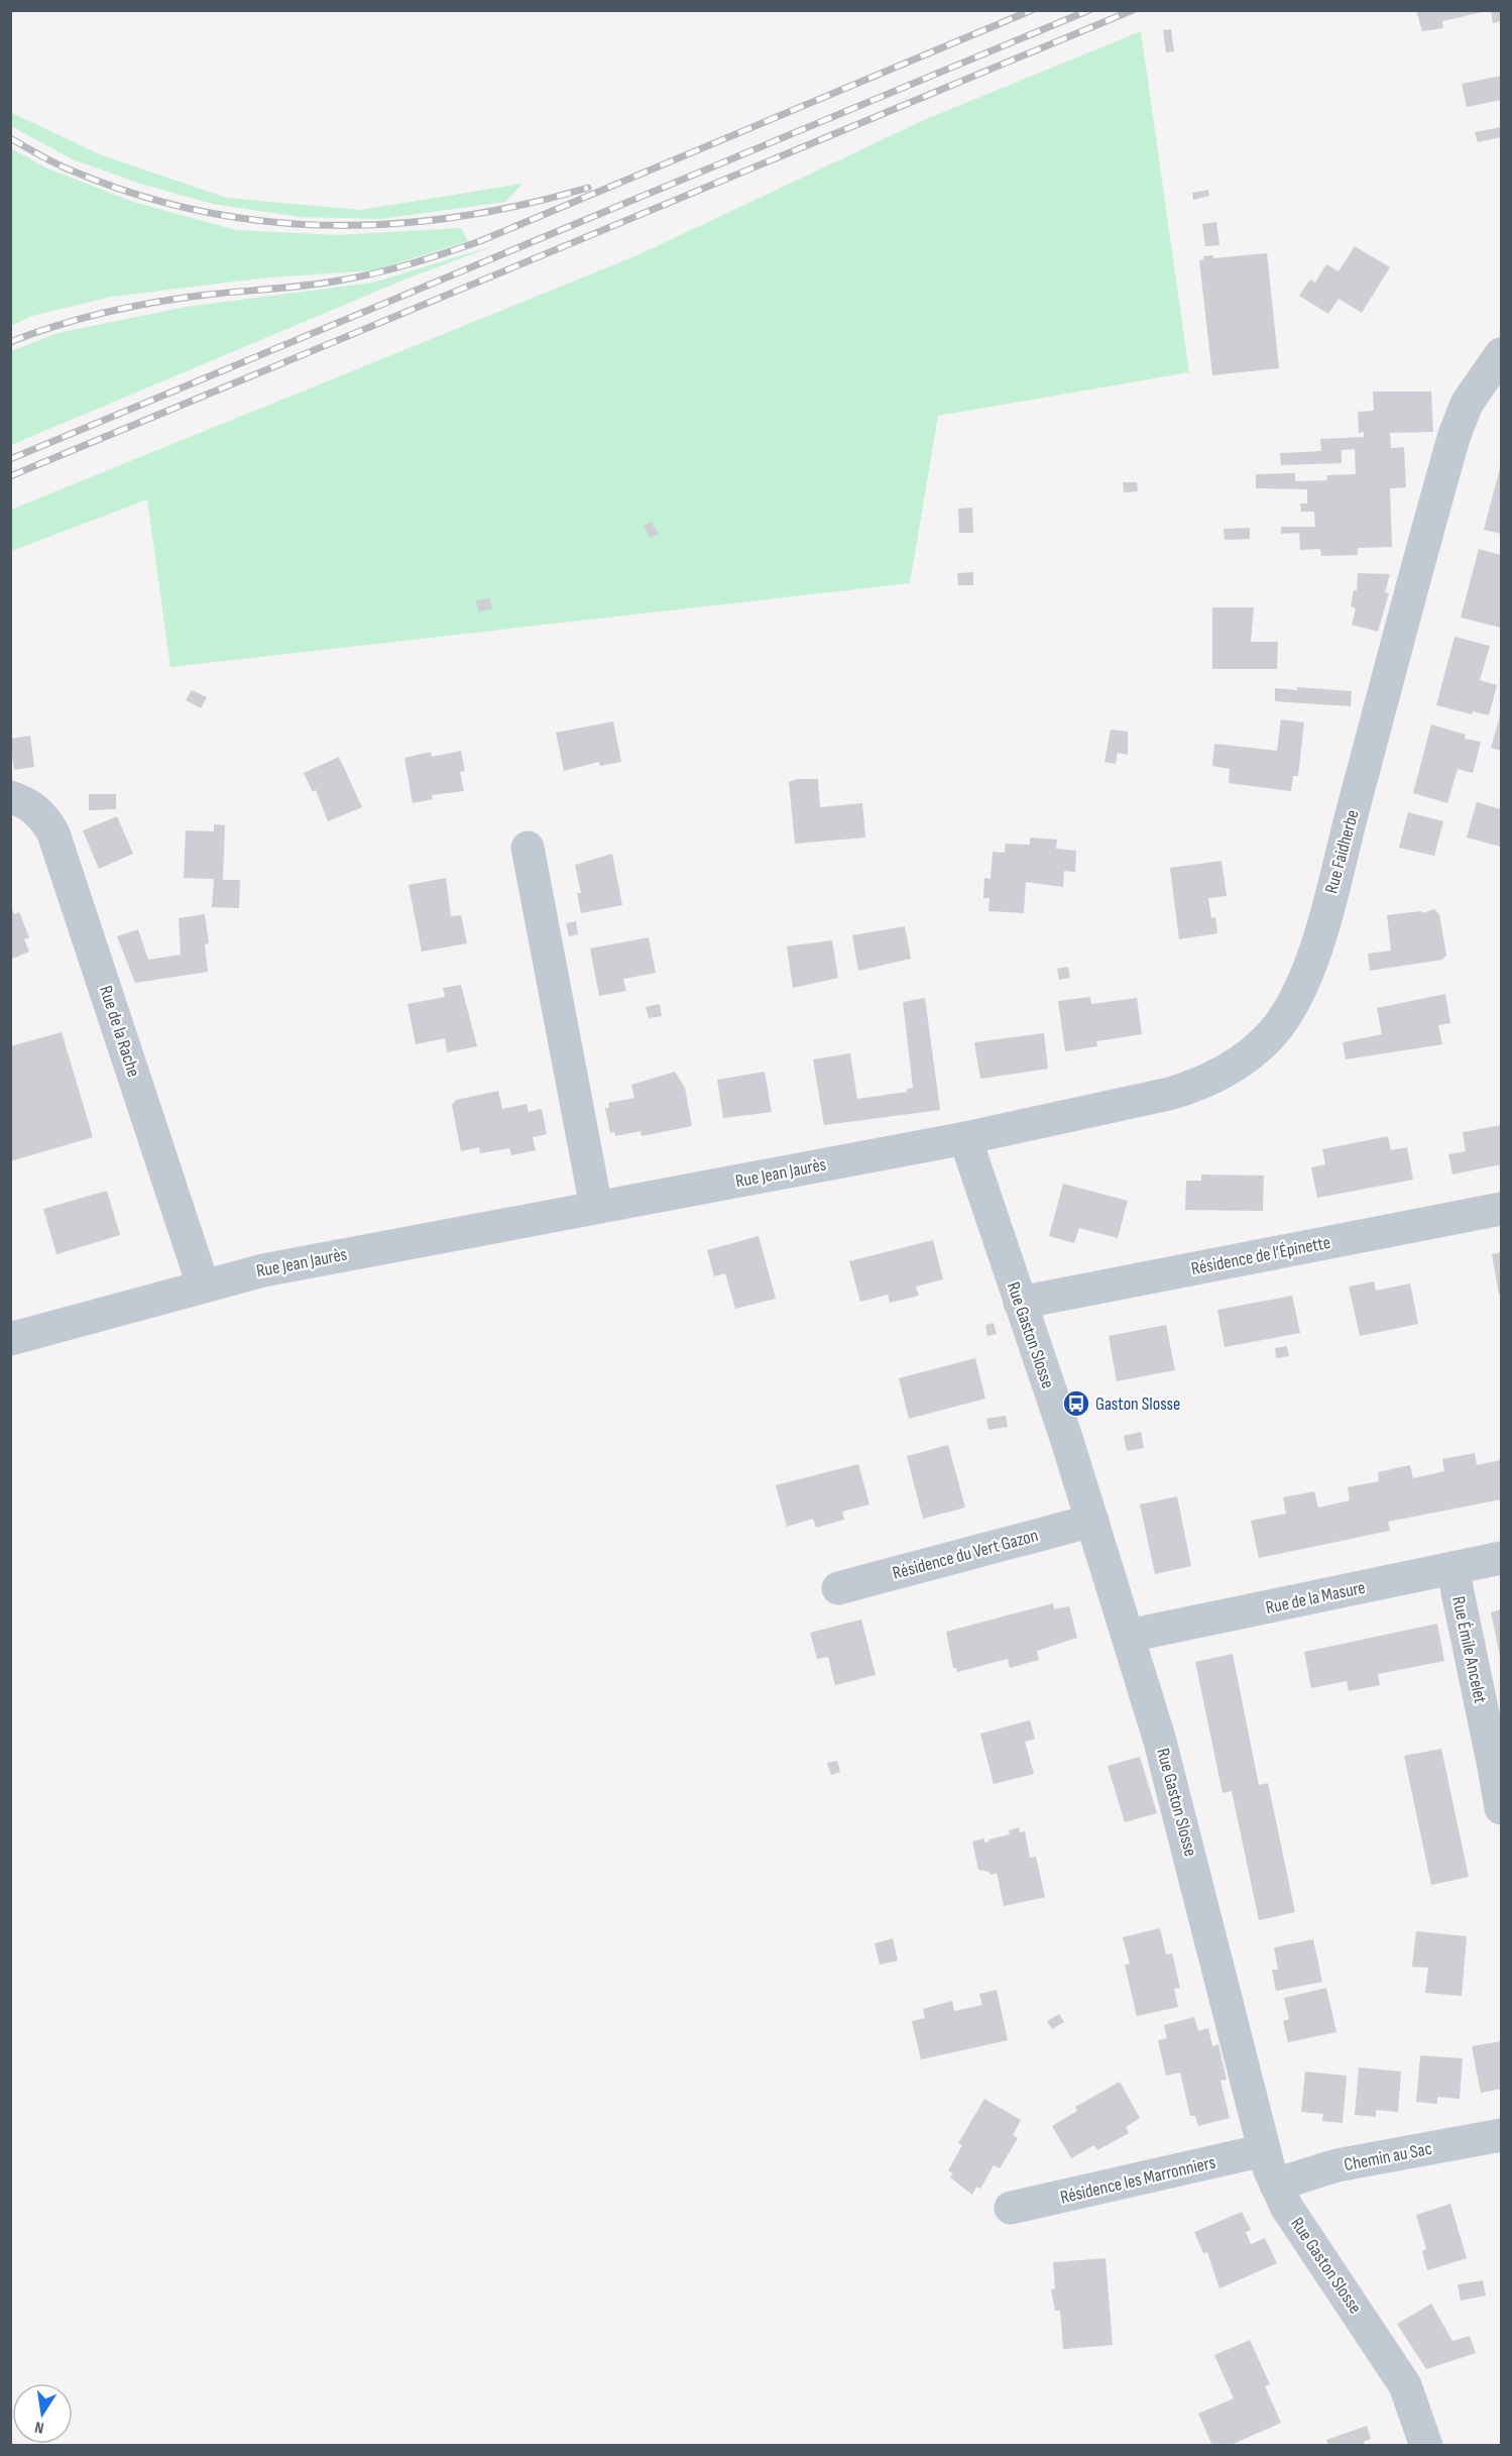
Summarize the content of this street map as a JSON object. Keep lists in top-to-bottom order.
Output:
{
  "streets": {
    "street": [
      "Rue Faidherbe",
      "Rue de la Rache",
      "Rue Jean Jaurès",
      "Résidence de l’Épinette",
      "Rue Gaston Slosse",
      "Résidence du Vert Gazon",
      "Rue de la Masure",
      "Rue Émile Ancelet",
      "Chemin au Sac",
      "Résidence les Marronniers"
    ]
  },
  "crossings": [
    ["Rue Faidherbe", "Rue Jean Jaurès"],
    ["Rue Faidherbe", "Rue Gaston Slosse"],
    ["Rue de la Rache", "Rue Jean Jaurès"],
    ["Rue Jean Jaurès", "Rue Gaston Slosse"],
    ["Résidence de l’Épinette", "Rue Gaston Slosse"],
    ["Rue Gaston Slosse", "Résidence du Vert Gazon"],
    ["Rue Gaston Slosse", "Rue de la Masure"],
    ["Rue Gaston Slosse", "Chemin au Sac"],
    ["Rue Gaston Slosse", "Résidence les Marronniers"],
    ["Rue de la Masure", "Rue Émile Ancelet"]
  ],
  "places": {
    "bus stop": ["Gaston Slosse"]
  },
  "north": "bottom"
}
